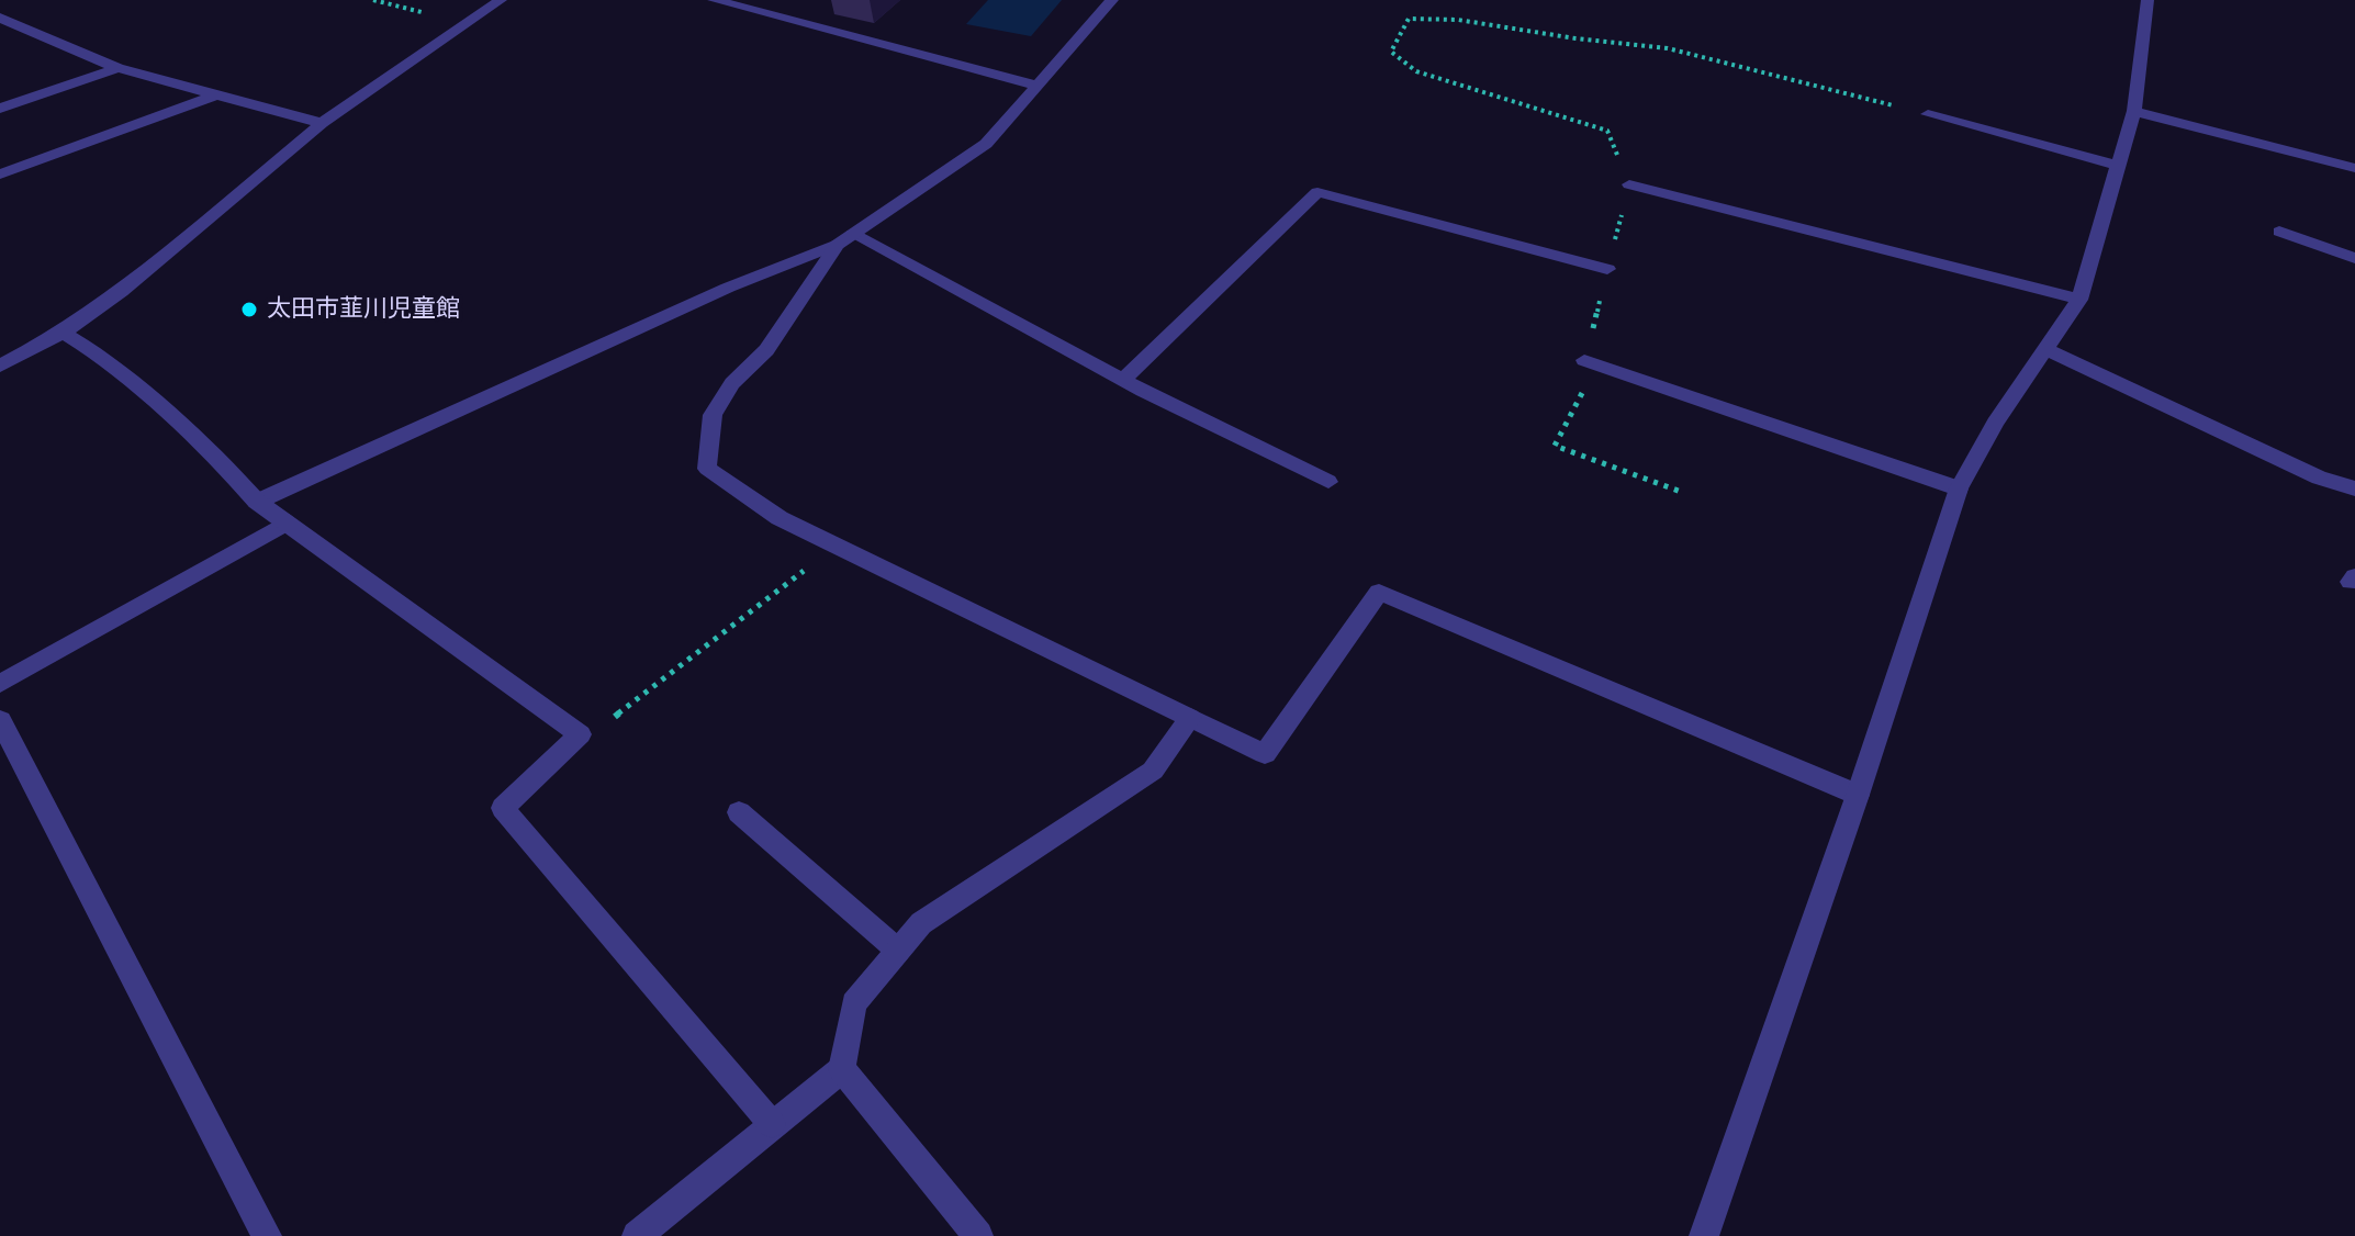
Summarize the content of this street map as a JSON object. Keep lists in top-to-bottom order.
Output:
{
  "places": ["太田市韮川児童館"]
}
